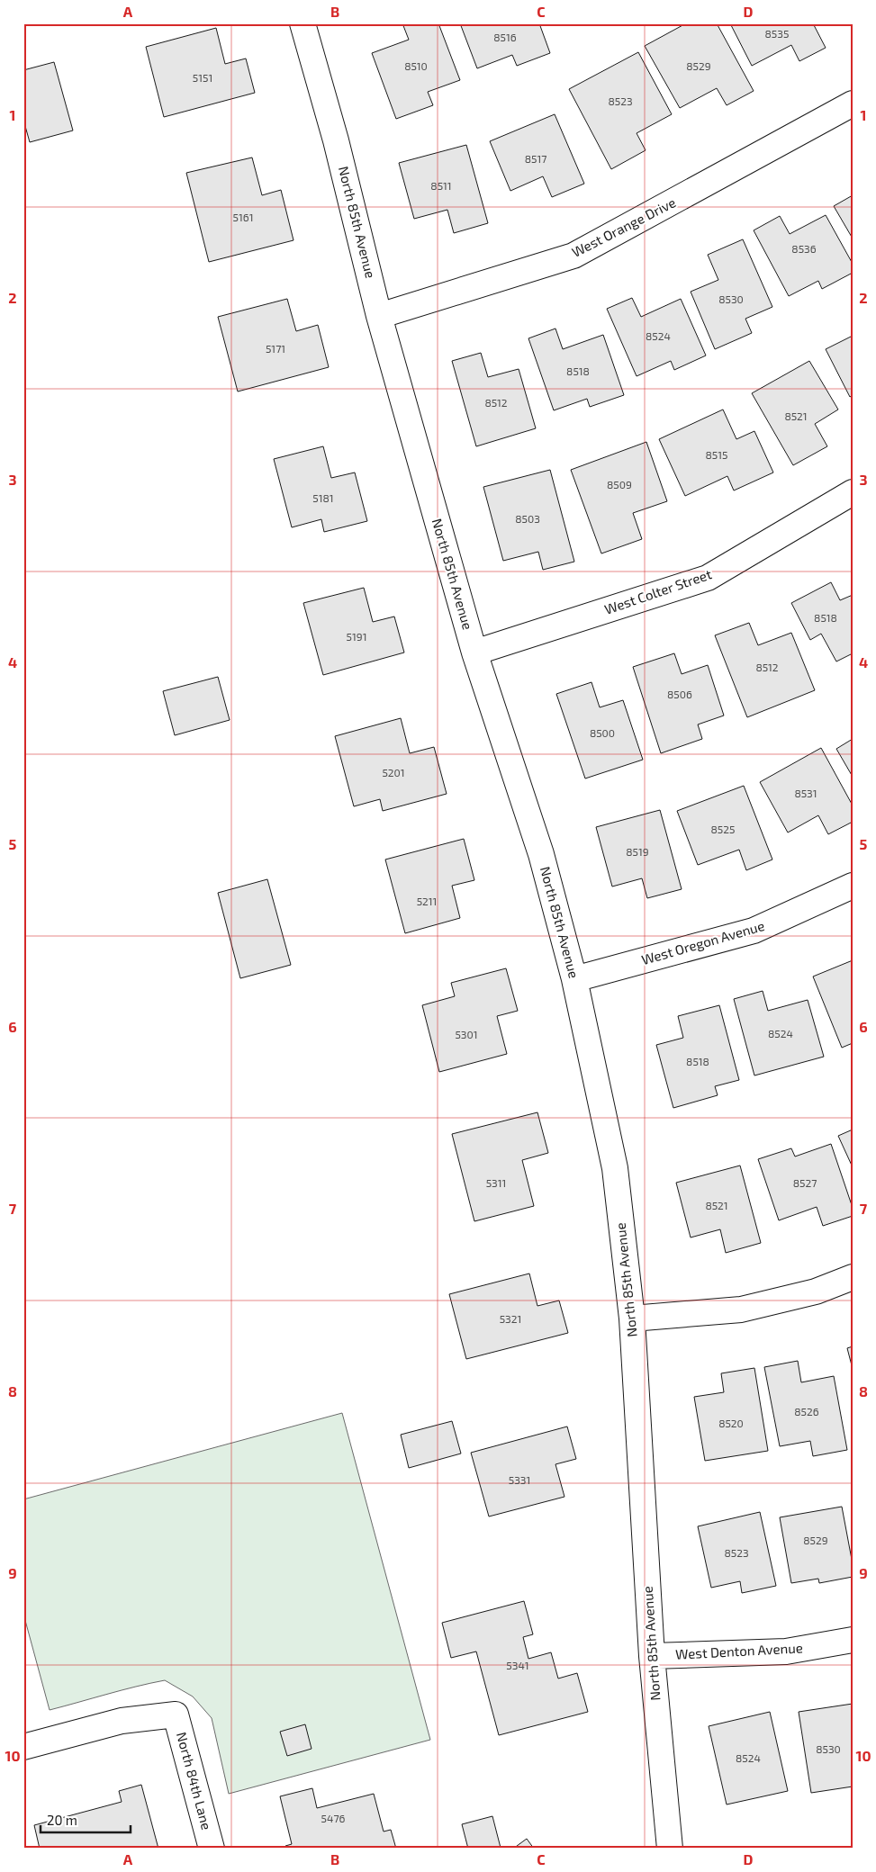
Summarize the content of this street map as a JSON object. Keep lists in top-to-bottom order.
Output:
{
  "streets": {
    "street": [
      "North 85th Avenue",
      "West Orange Drive",
      "West Colter Street",
      "West Oregon Avenue",
      "West Denton Avenue",
      "North 84th Lane"
    ]
  },
  "crossings": [
    ["North 85th Avenue", "West Orange Drive"],
    ["North 85th Avenue", "West Colter Street"],
    ["North 85th Avenue", "West Oregon Avenue"],
    ["North 85th Avenue", "West Denton Avenue"]
  ],
  "house_numbers": [
    "8535",
    "8516",
    "8510",
    "8529",
    "5151",
    "8523",
    "8517",
    "8511",
    "5161",
    "8536",
    "8530",
    "8524",
    "5171",
    "8518",
    "8512",
    "8521",
    "8515",
    "8509",
    "5181",
    "8503",
    "8518",
    "5191",
    "8512",
    "8506",
    "8500",
    "5201",
    "8531",
    "8525",
    "8519",
    "5211",
    "8524",
    "5301",
    "8518",
    "5311",
    "8527",
    "8521",
    "5321",
    "8526",
    "8520",
    "5331",
    "8529",
    "8523",
    "5341",
    "8530",
    "8524",
    "5476"
  ],
  "scale_bar": "20 m",
  "grid": {
    "columns": [
      "A",
      "B",
      "C",
      "D"
    ],
    "rows": [
      "1",
      "2",
      "3",
      "4",
      "5",
      "6",
      "7",
      "8",
      "9",
      "10"
    ]
  }
}
